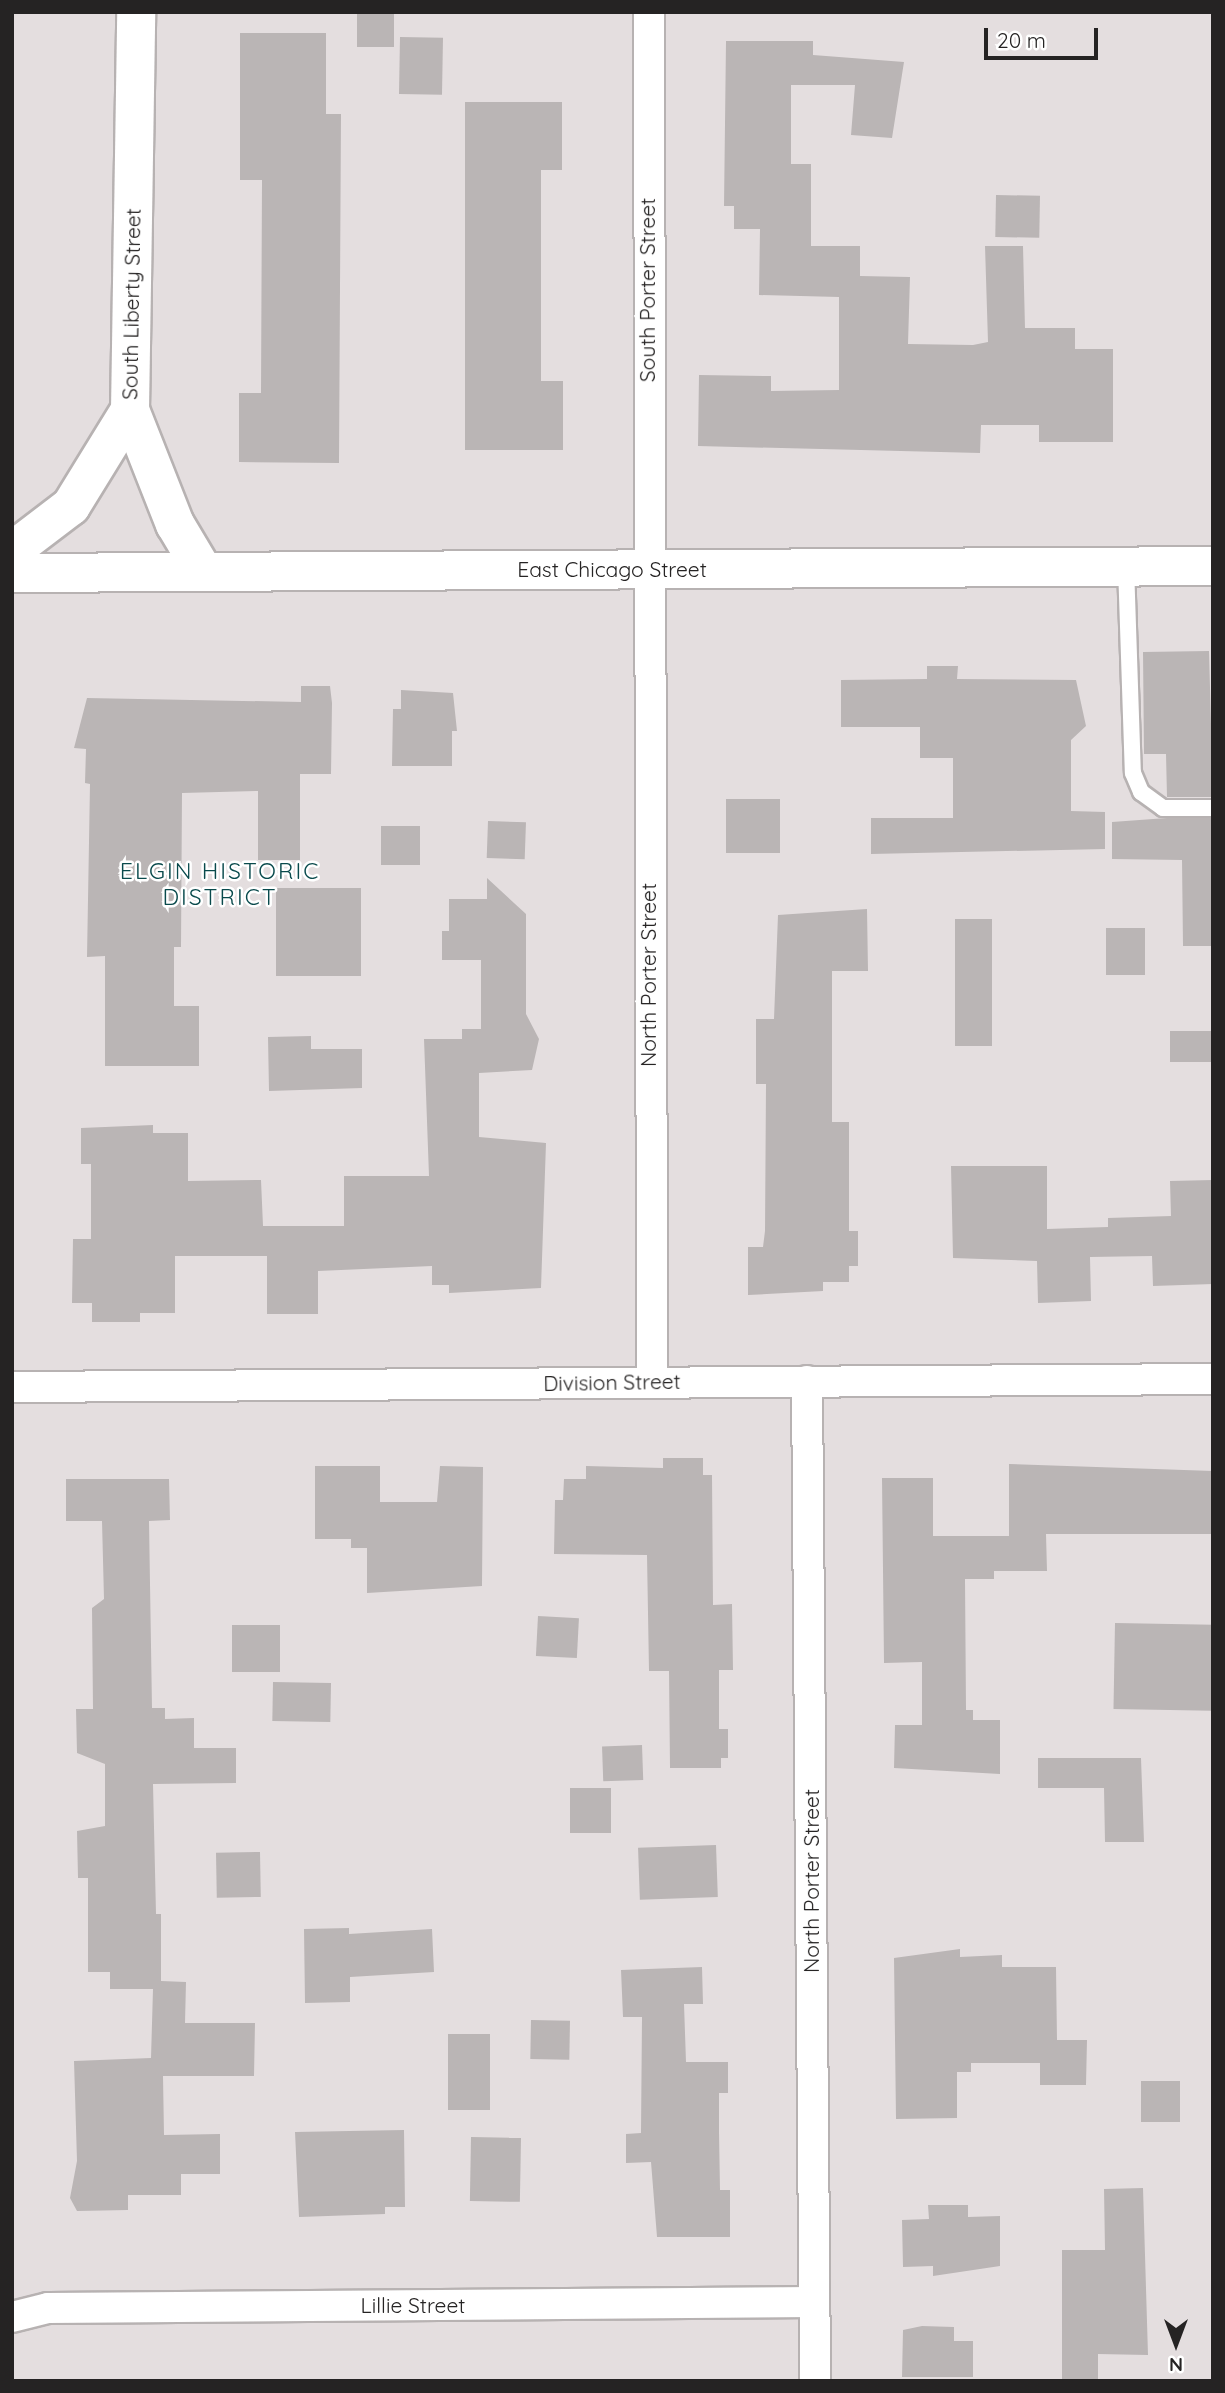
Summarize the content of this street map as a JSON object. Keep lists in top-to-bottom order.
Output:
{
  "streets": {
    "street": [
      "South Porter Street",
      "South Liberty Street",
      "East Chicago Street",
      "North Porter Street",
      "Division Street",
      "Lillie Street"
    ]
  },
  "crossings": [
    ["South Porter Street", "East Chicago Street"],
    ["South Porter Street", "North Porter Street"],
    ["East Chicago Street", "North Porter Street"],
    ["North Porter Street", "Division Street"],
    ["North Porter Street", "Lillie Street"]
  ],
  "districts": ["ELGIN HISTORIC DISTRICT"],
  "scale_bar": "20 m",
  "north": "bottom"
}
